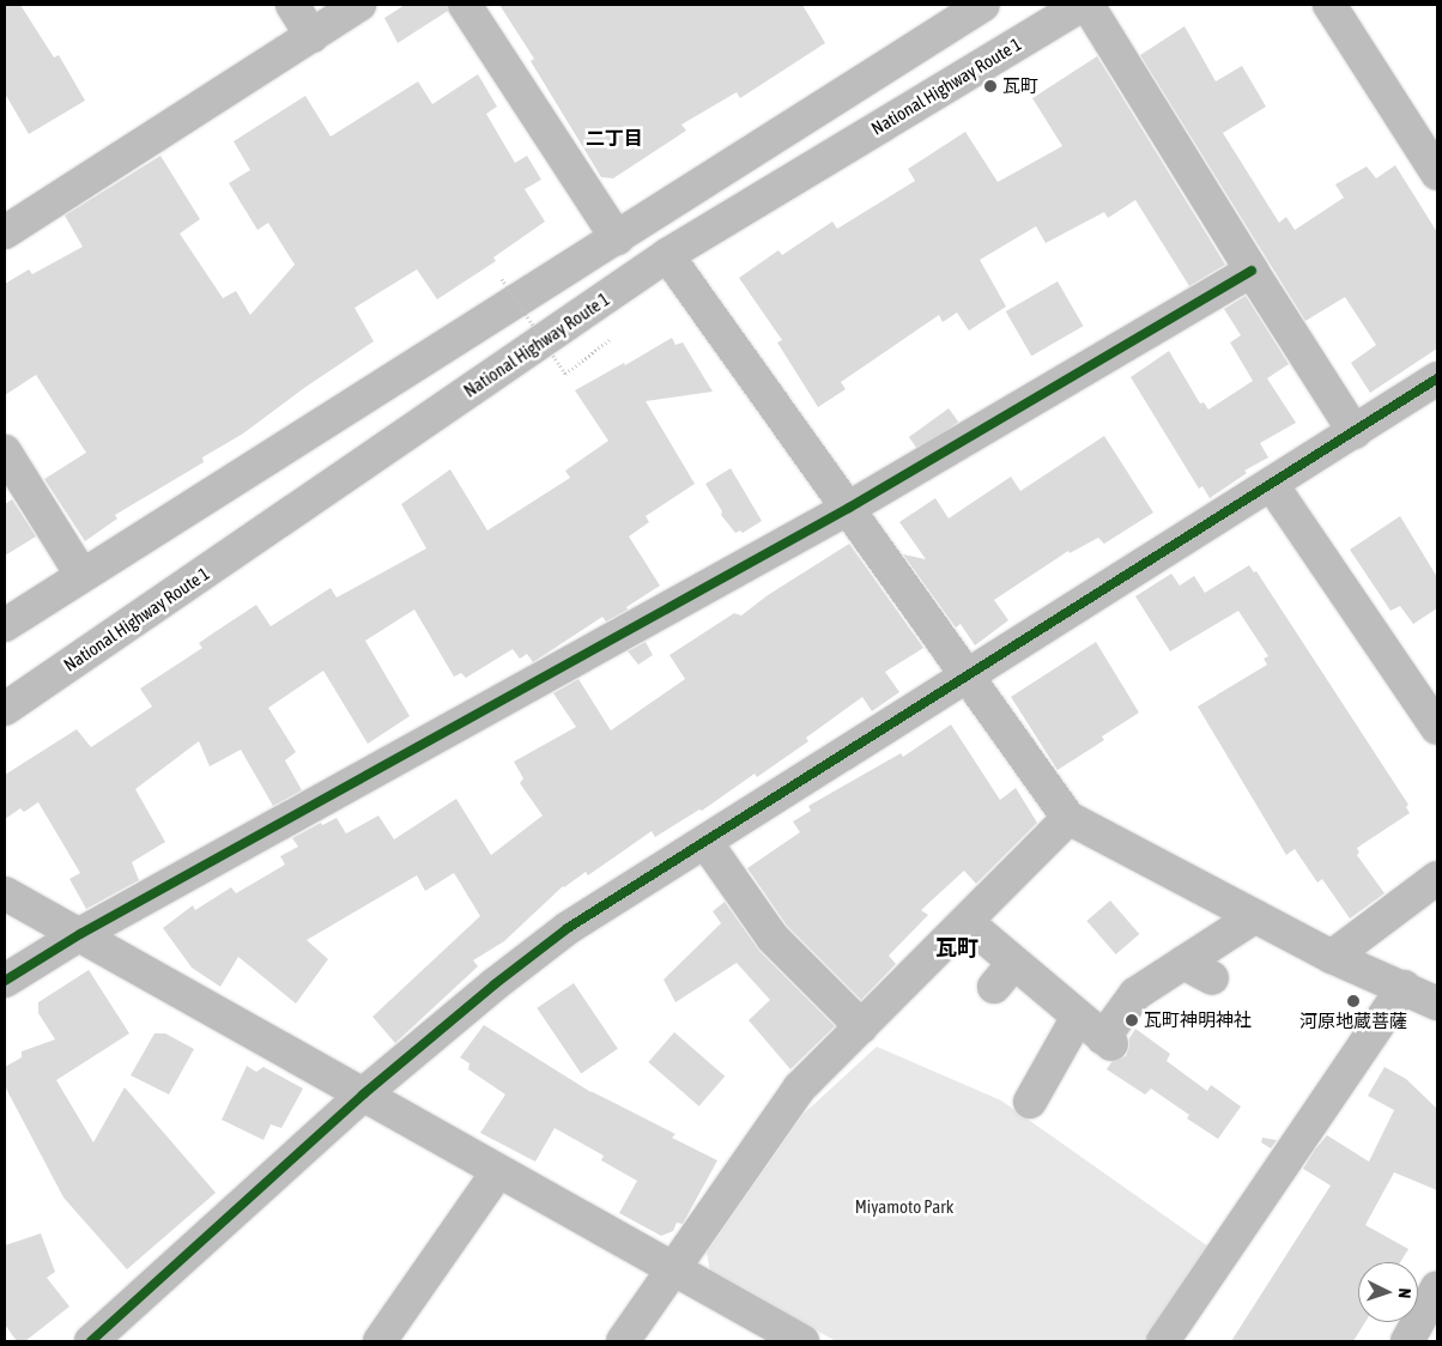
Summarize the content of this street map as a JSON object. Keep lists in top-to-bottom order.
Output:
{
  "streets": {
    "main road": ["National Highway Route 1"]
  },
  "districts": ["二丁目", "瓦町"],
  "parks": ["Miyamoto Park"],
  "places": ["瓦町", "河原地蔵菩薩", "瓦町神明神社"],
  "north": "right"
}
